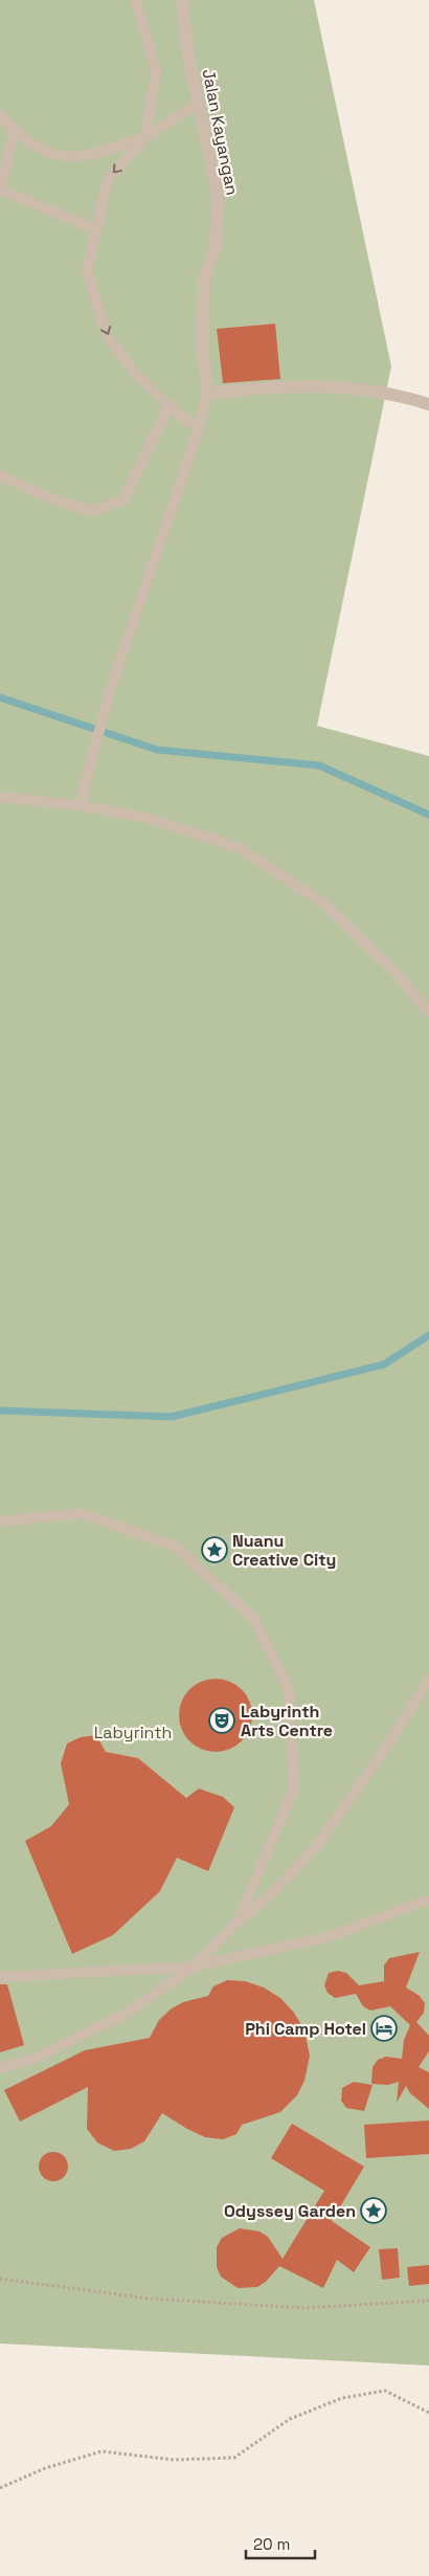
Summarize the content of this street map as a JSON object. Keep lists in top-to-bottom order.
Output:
{
  "streets": {
    "street": ["Jalan Kayangan"]
  },
  "parks": ["Labyrinth"],
  "places": {
    "place": ["Nuanu Creative City", "Odyssey Garden"],
    "theatre": ["Labyrinth Arts Centre"],
    "hotel": ["Phi Camp Hotel"]
  },
  "scale_bar": "20 m"
}
